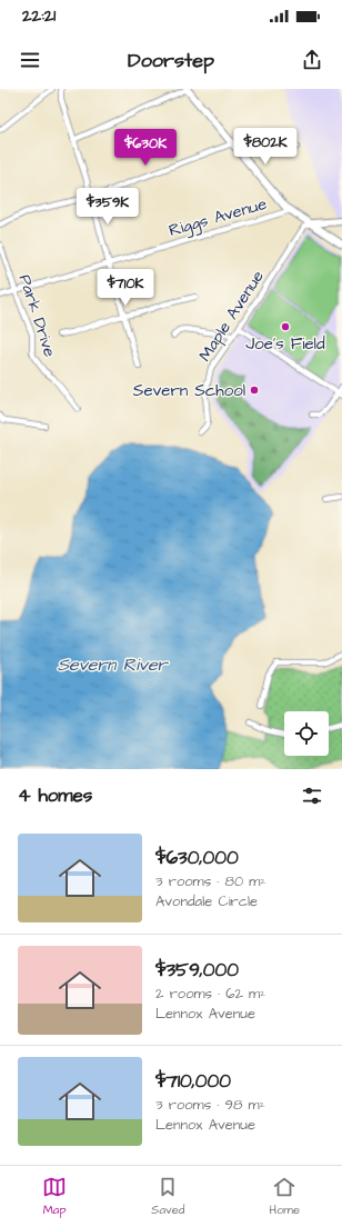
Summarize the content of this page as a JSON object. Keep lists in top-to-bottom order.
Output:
{
  "streets": {
    "street": ["Riggs Avenue", "Park Drive", "Maple Avenue"]
  },
  "crossings": [
    ["Riggs Avenue", "Park Drive"]
  ],
  "water": ["Severn River"],
  "places": ["Joe's Field", "Severn School"],
  "page": {
    "status": "22:21",
    "header": "Doorstep",
    "price": [
      "$802K",
      "$630K",
      "$359K",
      "$710K"
    ],
    "heading": "4 homes",
    "list": [
      {
        "name": "$630,000",
        "note": "3 rooms · 80 m² · Avondale Circle"
      },
      {
        "name": "$359,000",
        "note": "2 rooms · 62 m² · Lennox Avenue"
      },
      {
        "name": "$710,000",
        "note": "3 rooms · 98 m² · Lennox Avenue"
      }
    ],
    "tabs": ["Map", "Saved", "Home"]
  }
}
